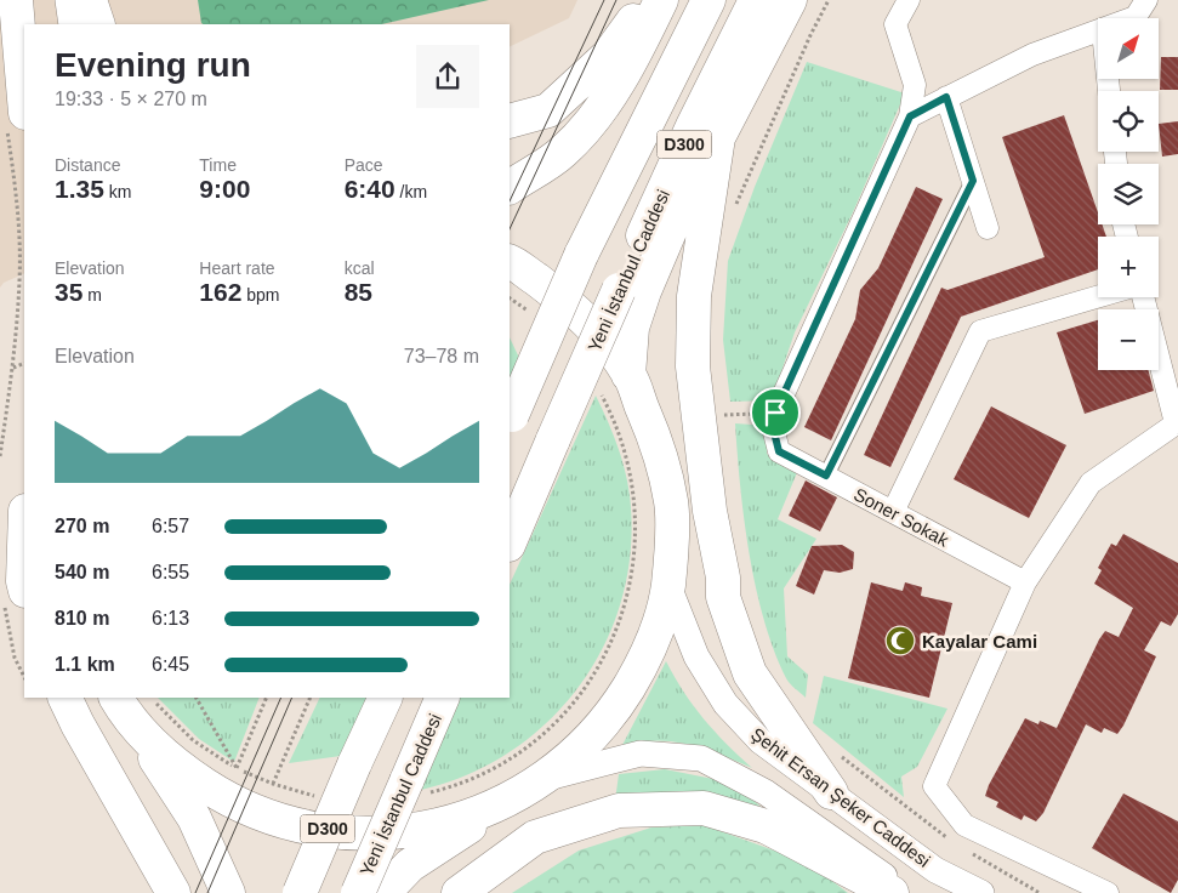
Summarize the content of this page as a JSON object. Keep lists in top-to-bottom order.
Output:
{
  "streets": {
    "highway": ["D300", "Yeni İstanbul Caddesi"],
    "street": ["Soner Sokak", "Şehit Ersan Şeker Caddesi"]
  },
  "places": {
    "mosque": ["Kayalar Cami"]
  },
  "north": "top right",
  "page": {
    "map_buttons": ["+", "−"],
    "heading": ["Evening run", "19:33 · 5 × 270 m"],
    "stats": [
      ["Distance", "1.35 km"],
      ["Time", "9:00"],
      ["Pace", "6:40 /km"],
      ["Elevation", "35 m"],
      ["Heart rate", "162 bpm"],
      ["kcal", "85"]
    ],
    "chart": ["Elevation", "73–78 m"],
    "list": [
      {
        "name": "270 m",
        "note": "6:57"
      },
      {
        "name": "540 m",
        "note": "6:55"
      },
      {
        "name": "810 m",
        "note": "6:13"
      },
      {
        "name": "1.1 km",
        "note": "6:45"
      }
    ]
  }
}
